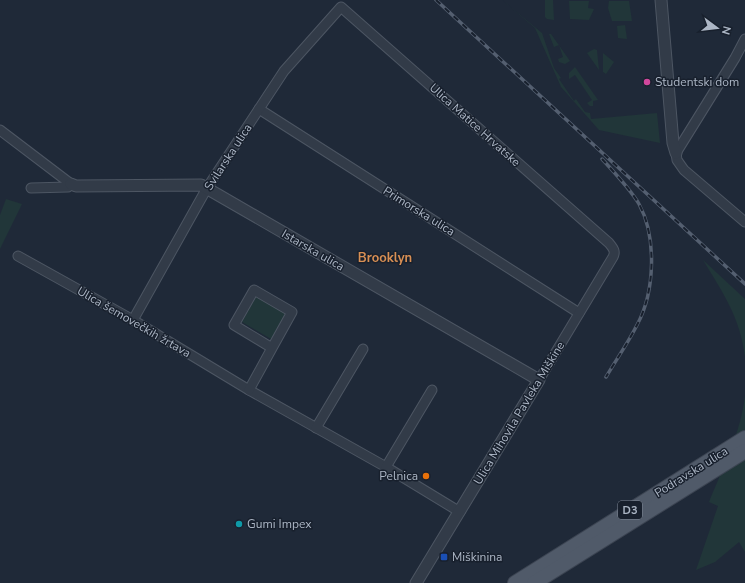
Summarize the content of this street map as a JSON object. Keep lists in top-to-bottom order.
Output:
{
  "streets": {
    "main road": ["Podravska ulica", "D3"],
    "street": [
      "Ulica Matice Hrvatske",
      "Svilarska ulica",
      "Primorska ulica",
      "Istarska ulica",
      "Ulica šemovečkih žrtava",
      "Ulica Mihovila Pavleka Miškine"
    ]
  },
  "crossings": [
    ["Ulica Matice Hrvatske", "Svilarska ulica"],
    ["Ulica Matice Hrvatske", "Ulica Mihovila Pavleka Miškine"],
    ["Svilarska ulica", "Primorska ulica"],
    ["Svilarska ulica", "Istarska ulica"],
    ["Svilarska ulica", "Ulica šemovečkih žrtava"],
    ["Primorska ulica", "Ulica Mihovila Pavleka Miškine"],
    ["Istarska ulica", "Ulica Mihovila Pavleka Miškine"],
    ["Ulica šemovečkih žrtava", "Ulica Mihovila Pavleka Miškine"]
  ],
  "districts": ["Brooklyn"],
  "places": {
    "other": ["Studentski dom", "Pelnica", "Gumi Impex"],
    "transit": ["Miškinina"]
  },
  "north": "right"
}
